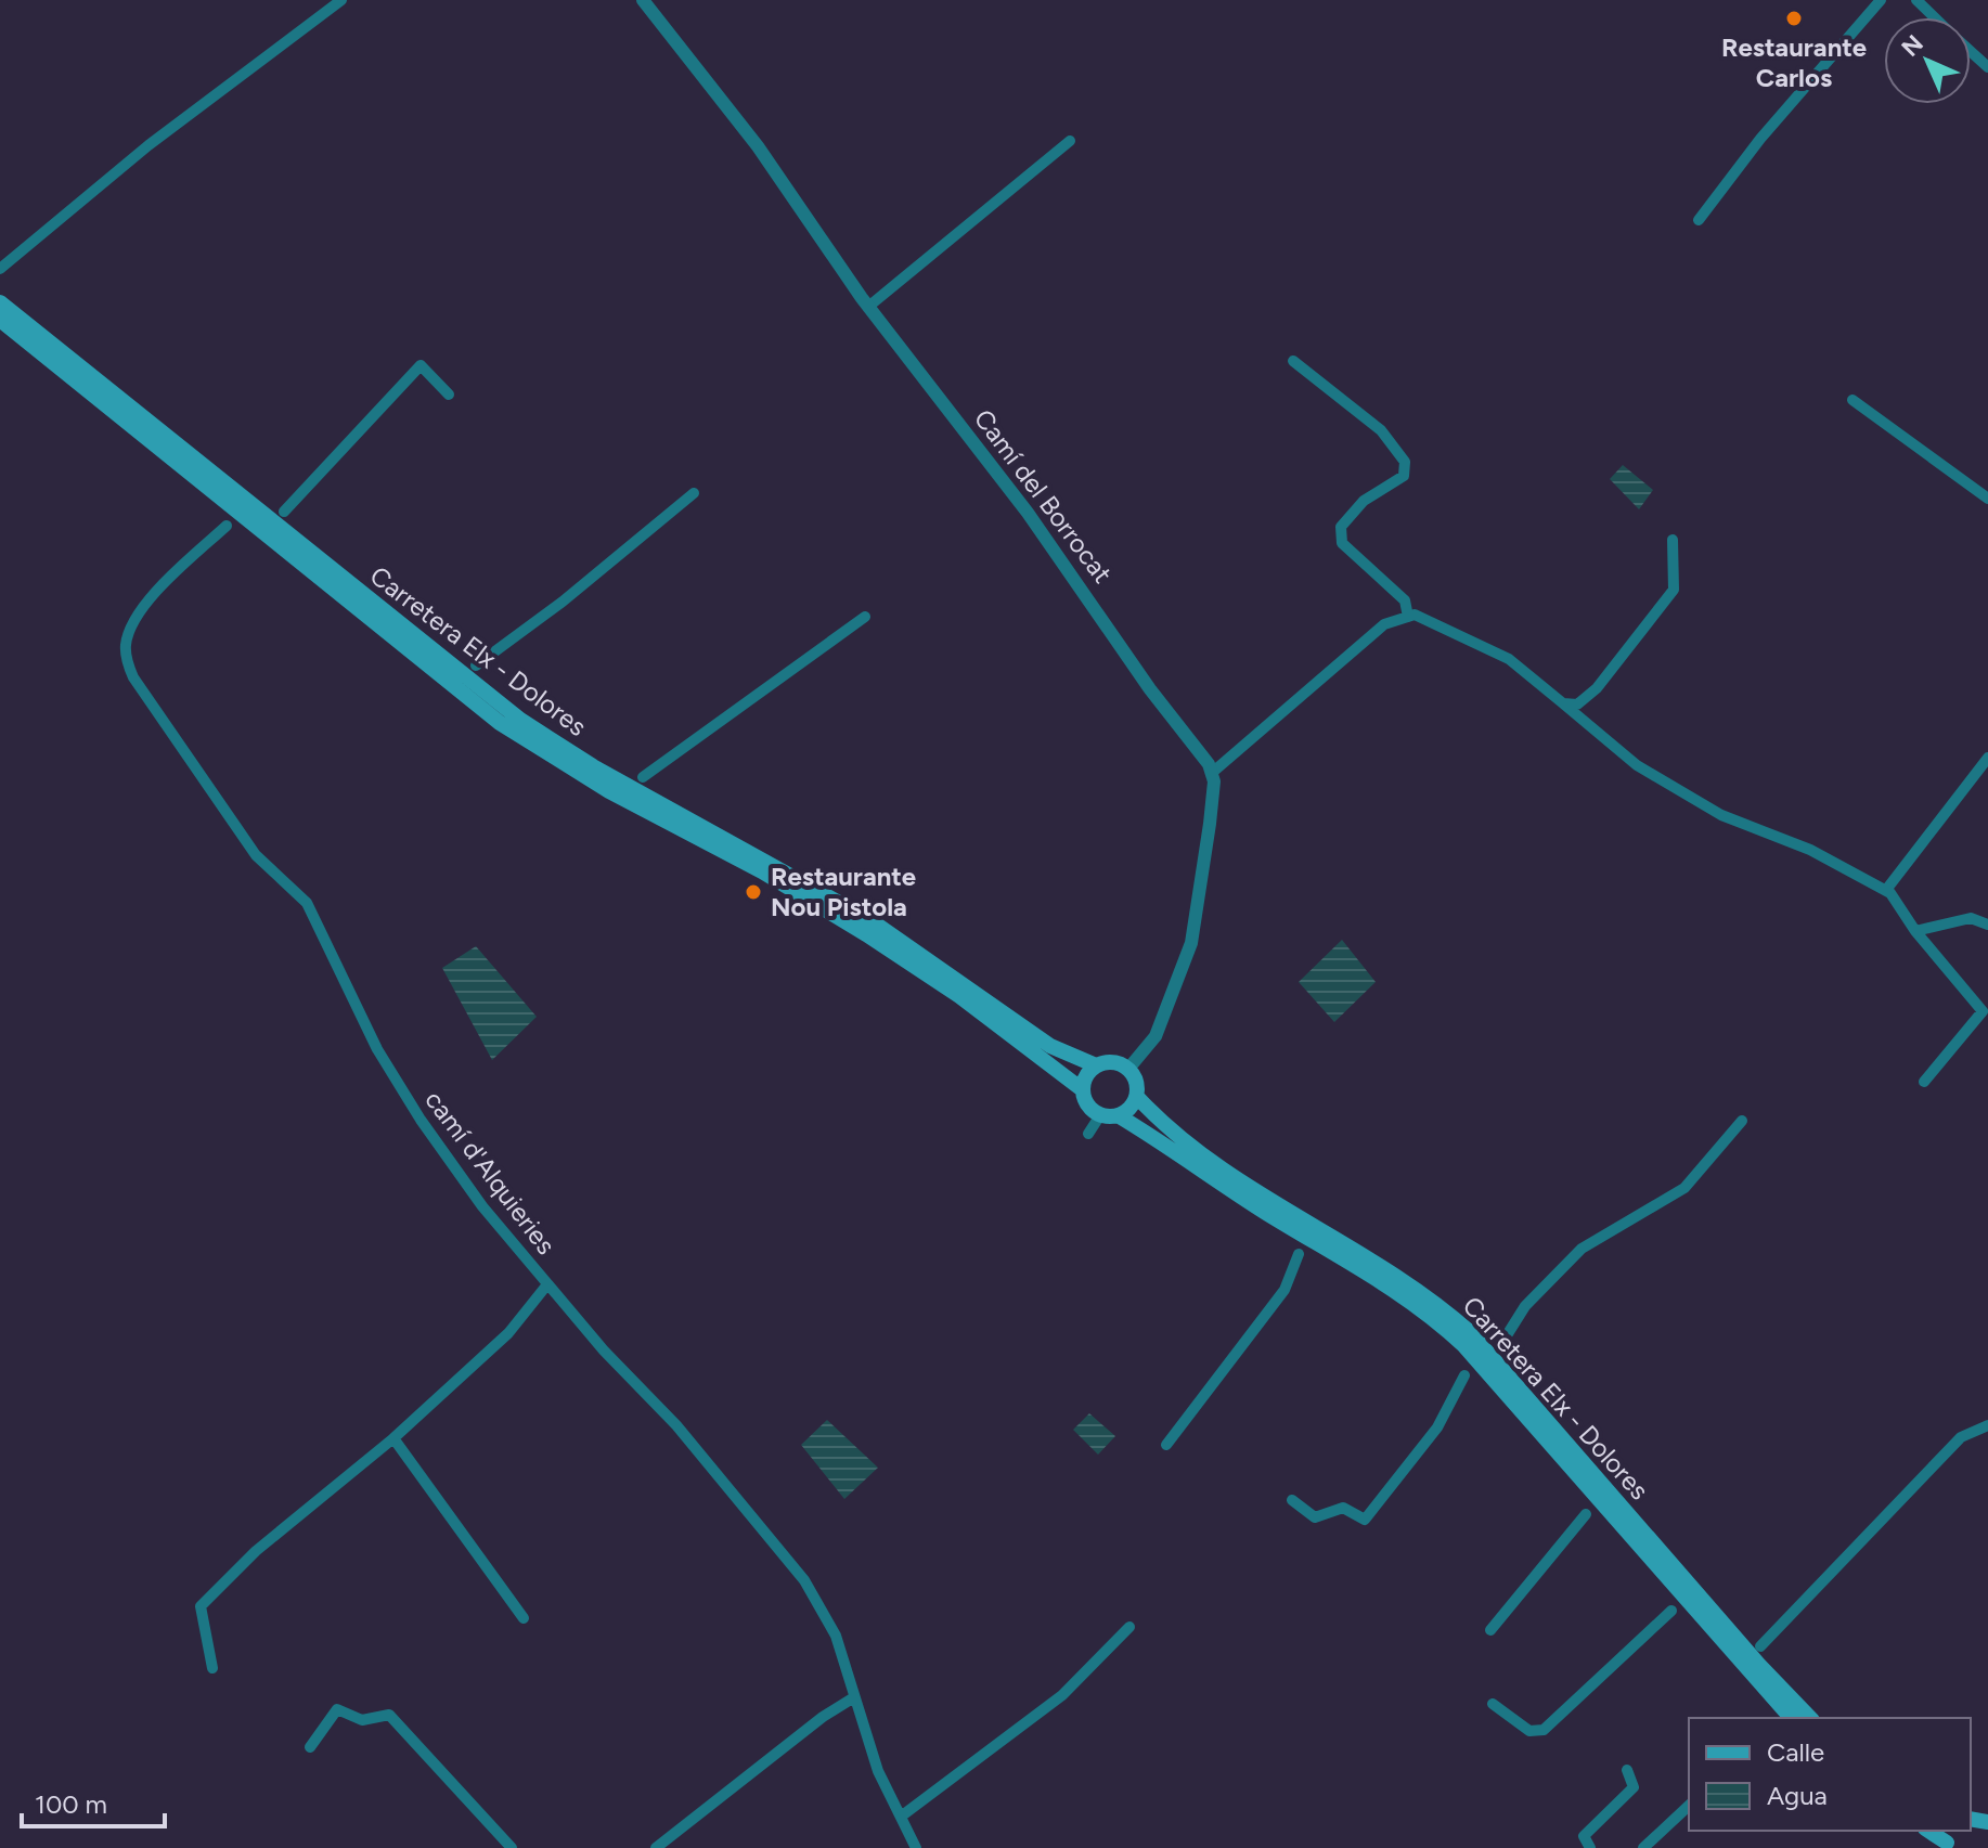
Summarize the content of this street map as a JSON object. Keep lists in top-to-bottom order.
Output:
{
  "streets": {
    "main road": ["Carretera Elx - Dolores"],
    "street": ["Camí del Borrocat", "camí d'Alquieries"]
  },
  "places": ["Restaurante Carlos", "Restaurante Nou Pistola"],
  "legend": ["Calle", "Agua"],
  "scale_bar": "100 m",
  "north": "top left"
}
